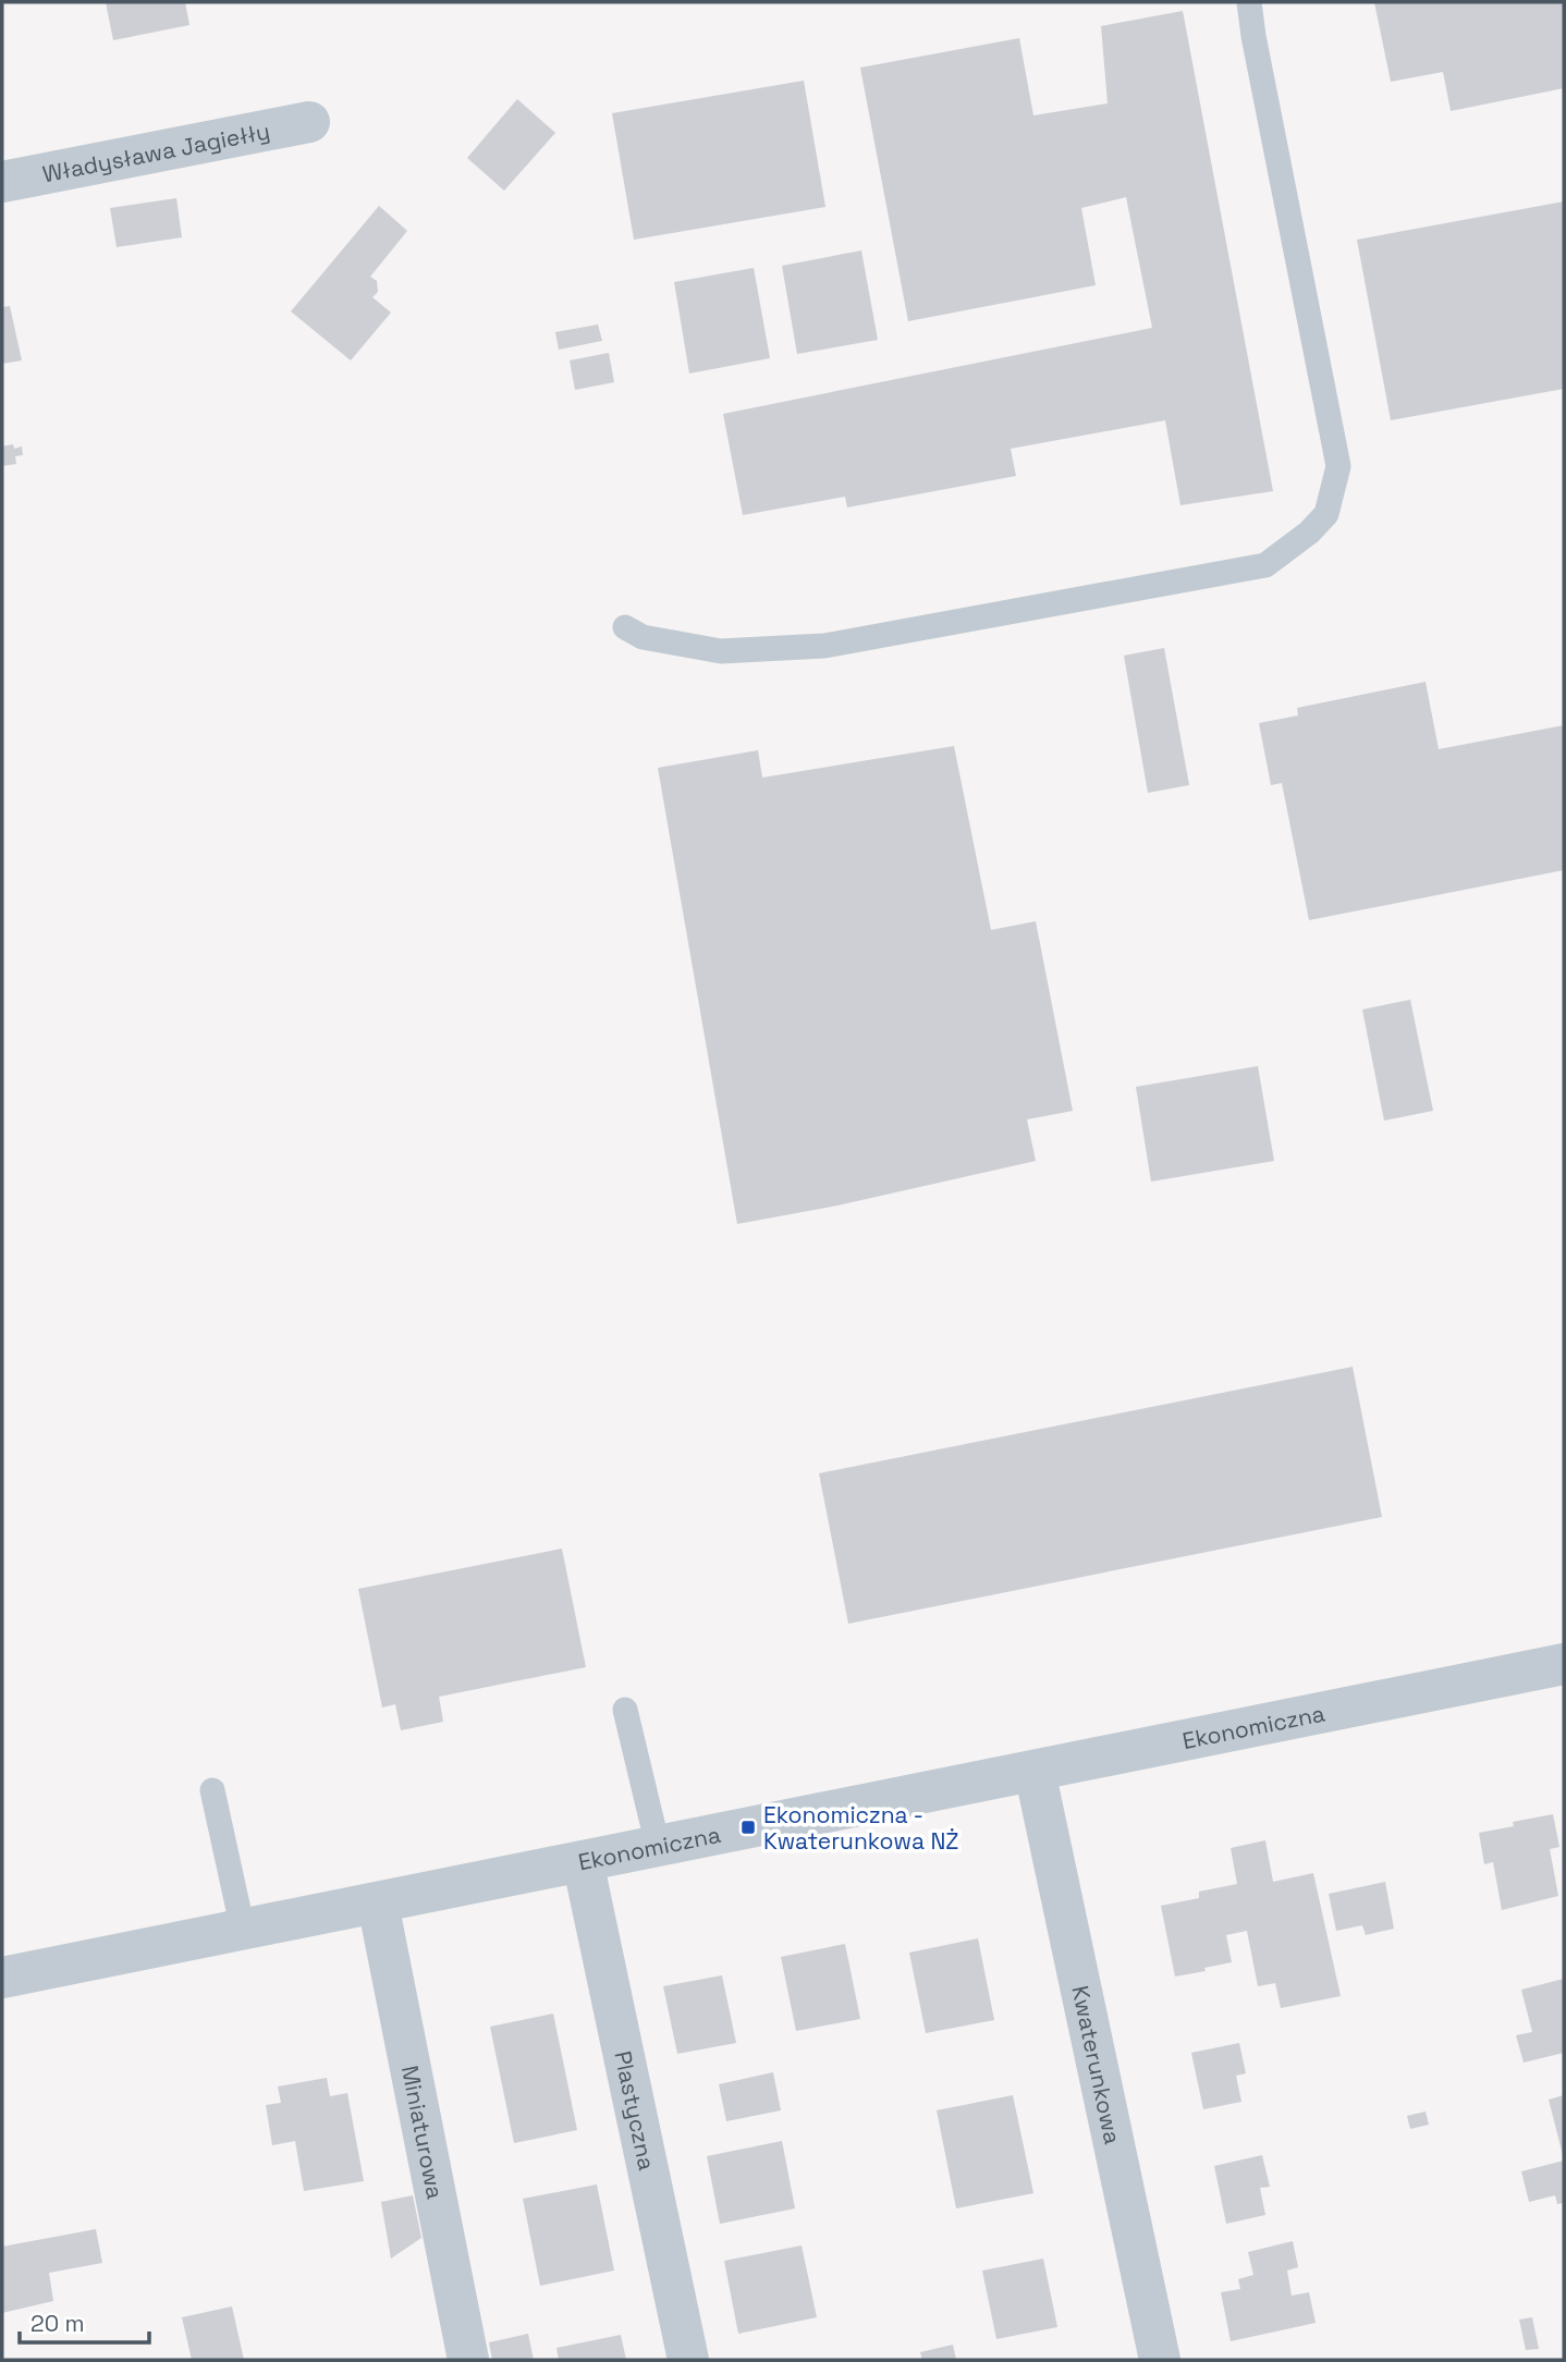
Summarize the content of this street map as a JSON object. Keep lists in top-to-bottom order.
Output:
{
  "streets": {
    "street": [
      "Władysława Jagiełły",
      "Ekonomiczna",
      "Kwaterunkowa",
      "Plastyczna",
      "Miniaturowa"
    ]
  },
  "crossings": [
    ["Ekonomiczna", "Kwaterunkowa"],
    ["Ekonomiczna", "Plastyczna"],
    ["Ekonomiczna", "Miniaturowa"]
  ],
  "places": {
    "transit": ["Ekonomiczna - Kwaterunkowa NŻ"]
  },
  "scale_bar": "20 m"
}
